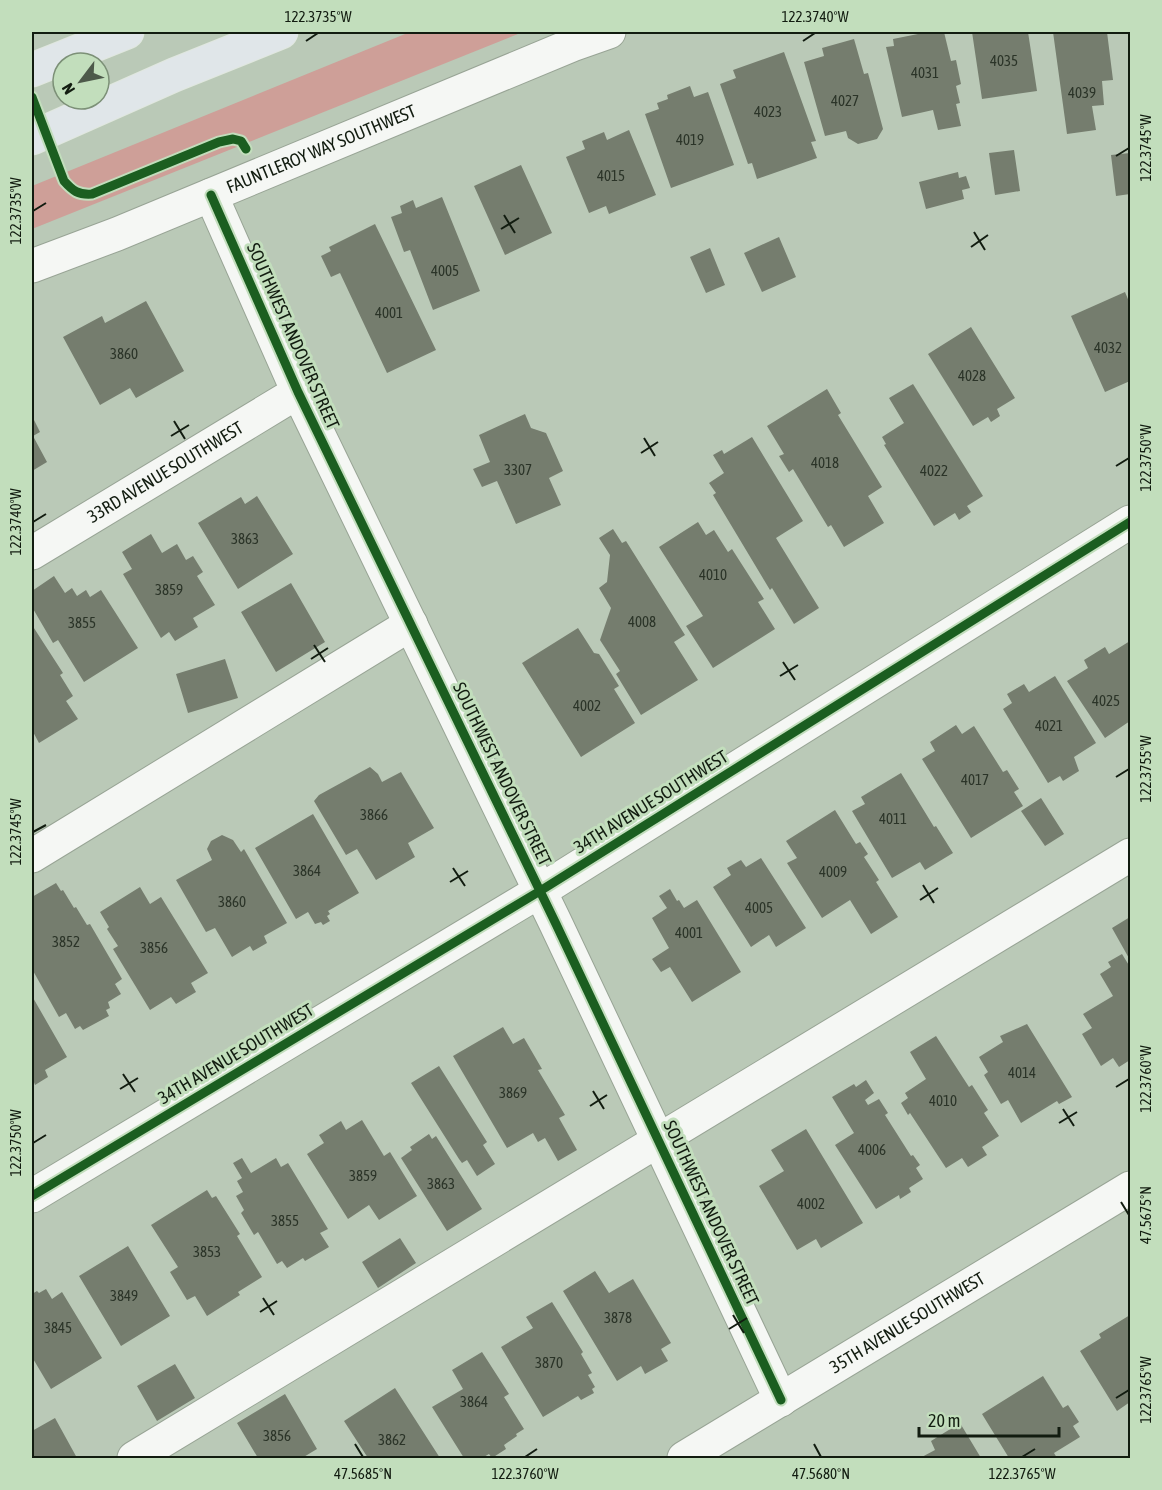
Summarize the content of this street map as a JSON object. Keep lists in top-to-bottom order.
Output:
{
  "streets": {
    "street": [
      "FAUNTLEROY WAY SOUTHWEST",
      "SOUTHWEST ANDOVER STREET",
      "33RD AVENUE SOUTHWEST",
      "34TH AVENUE SOUTHWEST",
      "35TH AVENUE SOUTHWEST"
    ]
  },
  "crossings": [
    ["FAUNTLEROY WAY SOUTHWEST", "SOUTHWEST ANDOVER STREET"],
    ["SOUTHWEST ANDOVER STREET", "33RD AVENUE SOUTHWEST"],
    ["SOUTHWEST ANDOVER STREET", "34TH AVENUE SOUTHWEST"],
    ["SOUTHWEST ANDOVER STREET", "35TH AVENUE SOUTHWEST"]
  ],
  "house_numbers": [
    "4035",
    "4031",
    "4039",
    "4027",
    "4023",
    "4019",
    "4015",
    "4005",
    "4001",
    "4032",
    "3860",
    "4028",
    "4018",
    "3307",
    "4022",
    "3863",
    "4010",
    "3859",
    "4008",
    "3855",
    "4025",
    "4002",
    "4021",
    "4017",
    "3866",
    "4011",
    "3864",
    "4009",
    "3860",
    "4005",
    "4001",
    "3852",
    "3856",
    "4014",
    "3869",
    "4010",
    "4006",
    "3859",
    "3863",
    "4002",
    "3855",
    "3853",
    "3849",
    "3878",
    "3845",
    "3870",
    "3864",
    "3856",
    "3862"
  ],
  "scale_bar": "20 m",
  "north": "bottom left",
  "coordinates": [
    "122.3735°W",
    "122.3740°W",
    "122.3745°W",
    "122.3750°W",
    "122.3755°W",
    "122.3760°W",
    "47.5675°N",
    "122.3765°W",
    "47.5685°N",
    "47.5680°N"
  ]
}
